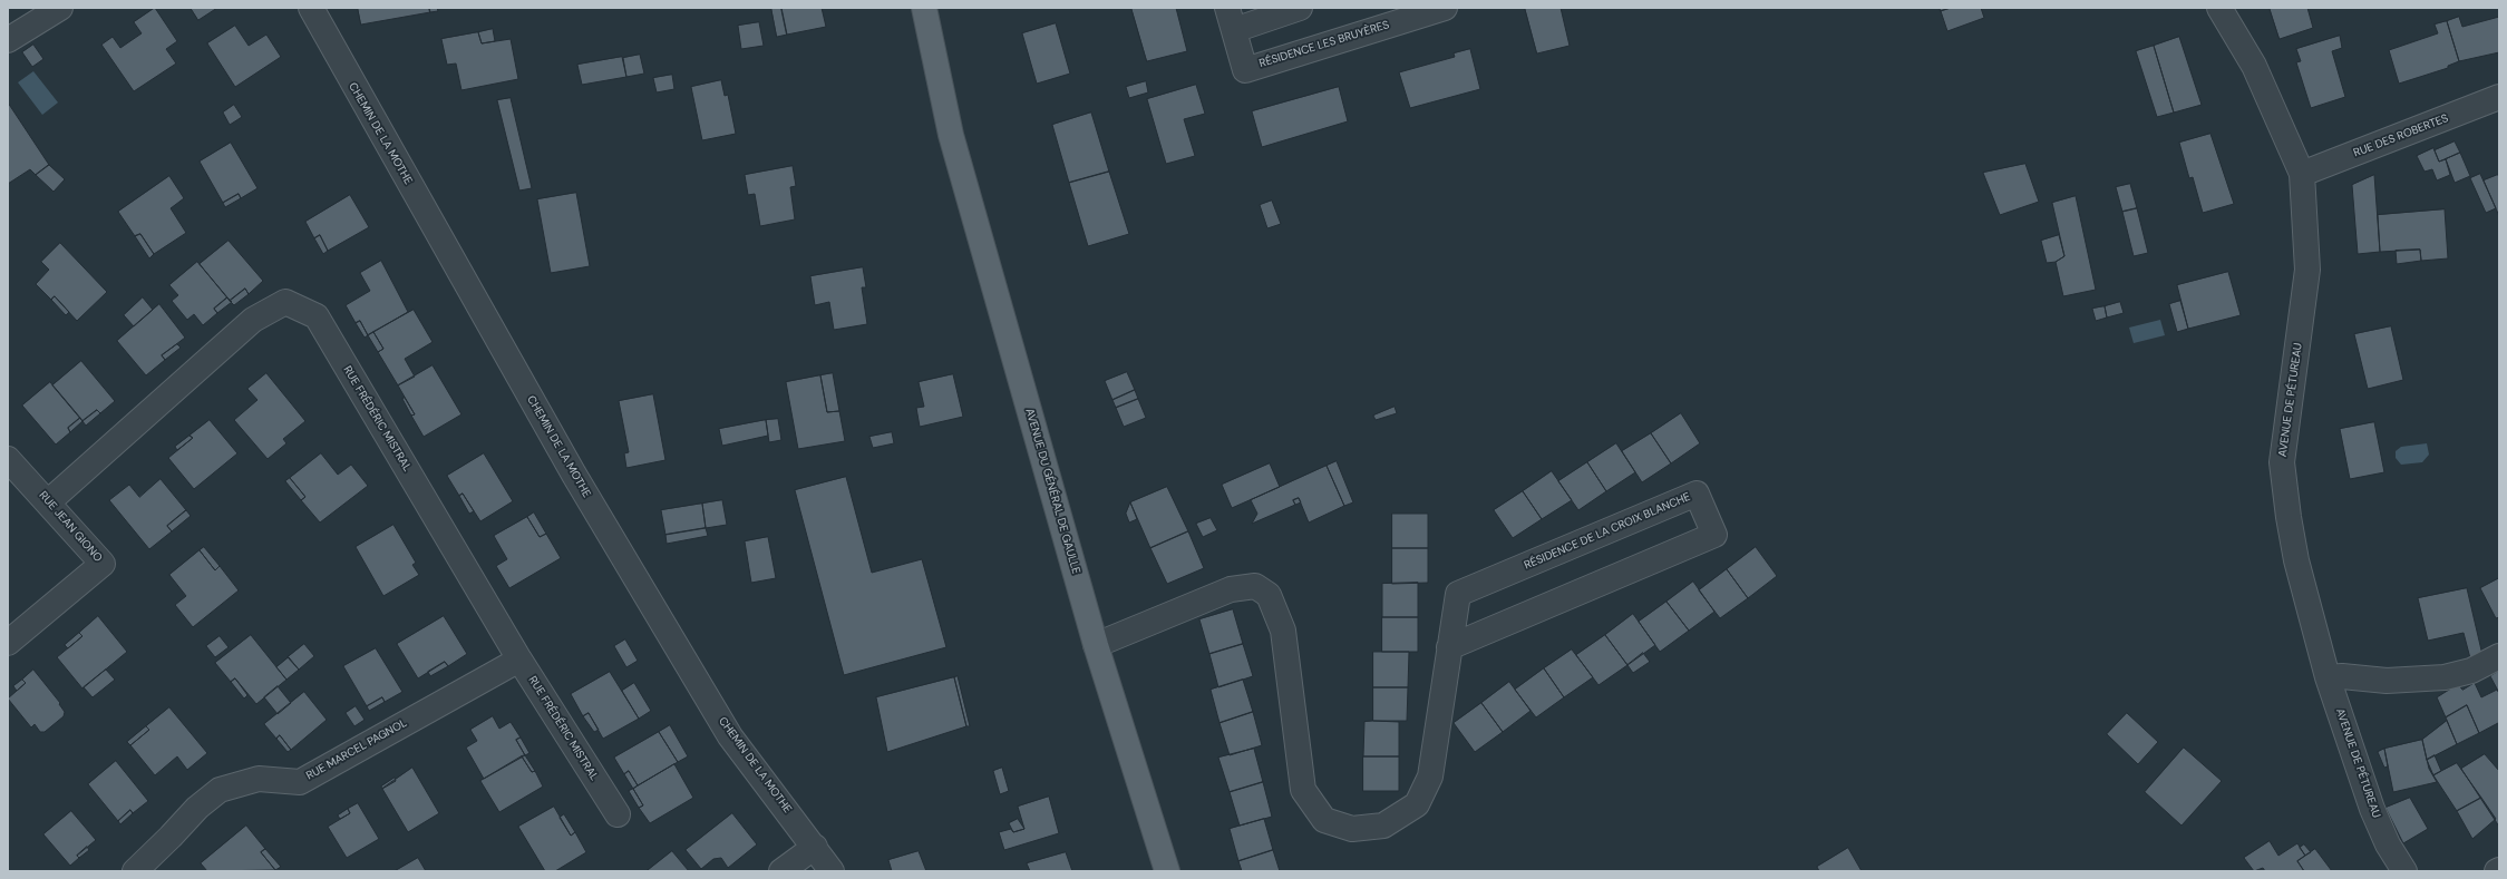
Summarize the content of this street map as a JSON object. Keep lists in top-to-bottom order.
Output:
{
  "streets": {
    "main road": ["AVENUE DU GÉNÉRAL DE GAULLE"],
    "street": [
      "RÉSIDENCE LES BRUYÈRES",
      "CHEMIN DE LA MOTHE",
      "RUE DES ROBERTES",
      "AVENUE DE PÉTUREAU",
      "RUE FRÉDÉRIC MISTRAL",
      "RUE JEAN GIONO",
      "RÉSIDENCE DE LA CROIX BLANCHE",
      "RUE MARCEL PAGNOL"
    ]
  },
  "crossings": [
    ["RUE DES ROBERTES", "AVENUE DE PÉTUREAU"],
    ["RUE FRÉDÉRIC MISTRAL", "RUE JEAN GIONO"],
    ["RUE FRÉDÉRIC MISTRAL", "RUE MARCEL PAGNOL"],
    ["AVENUE DU GÉNÉRAL DE GAULLE", "RÉSIDENCE DE LA CROIX BLANCHE"]
  ]
}
